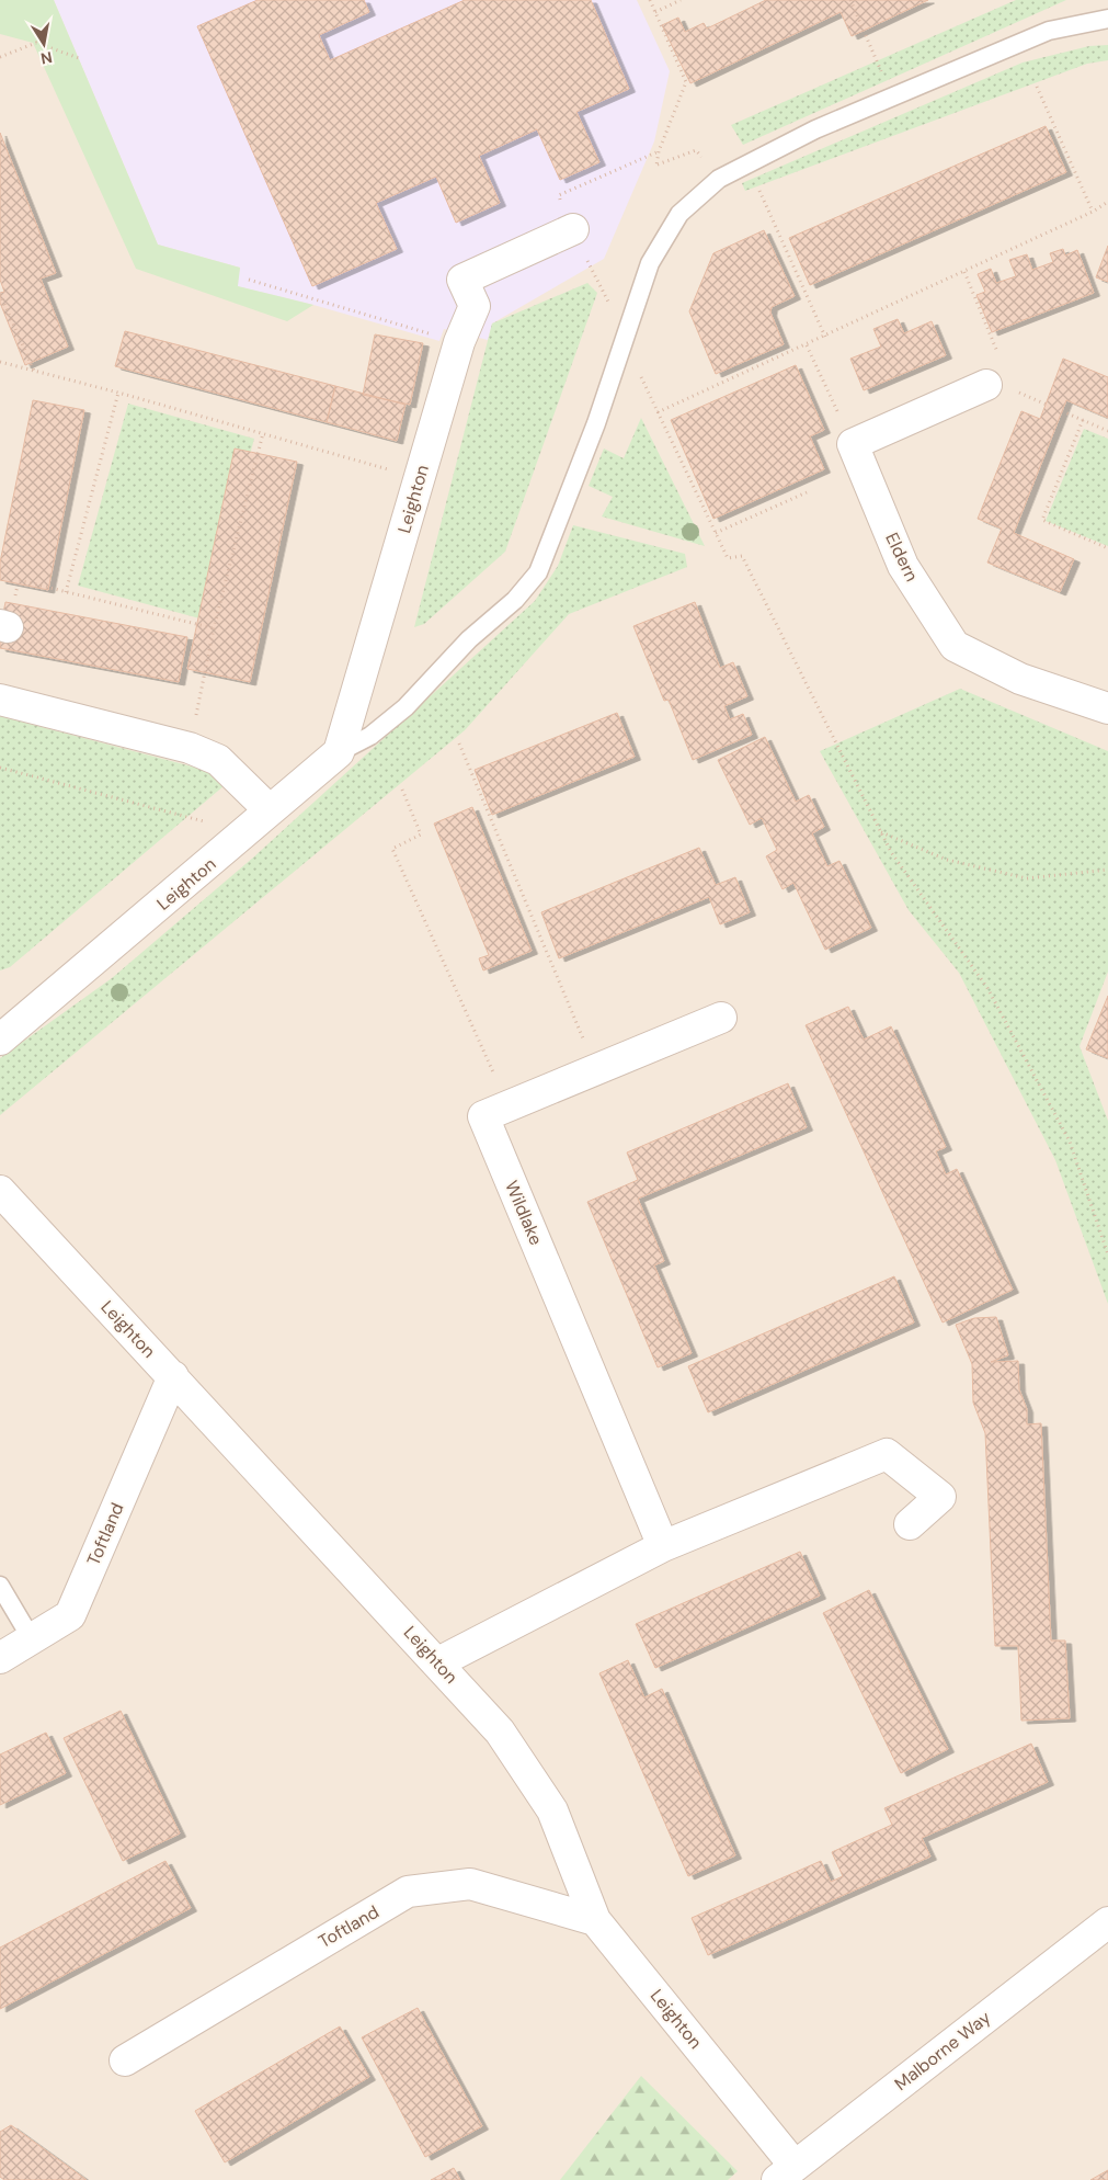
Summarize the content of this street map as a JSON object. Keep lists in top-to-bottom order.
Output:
{
  "streets": {
    "street": [
      "Leighton",
      "Eldern",
      "Wildlake",
      "Toftland",
      "Malborne Way"
    ]
  },
  "crossings": [
    ["Leighton", "Toftland"],
    ["Leighton", "Malborne Way"]
  ],
  "north": "bottom"
}
